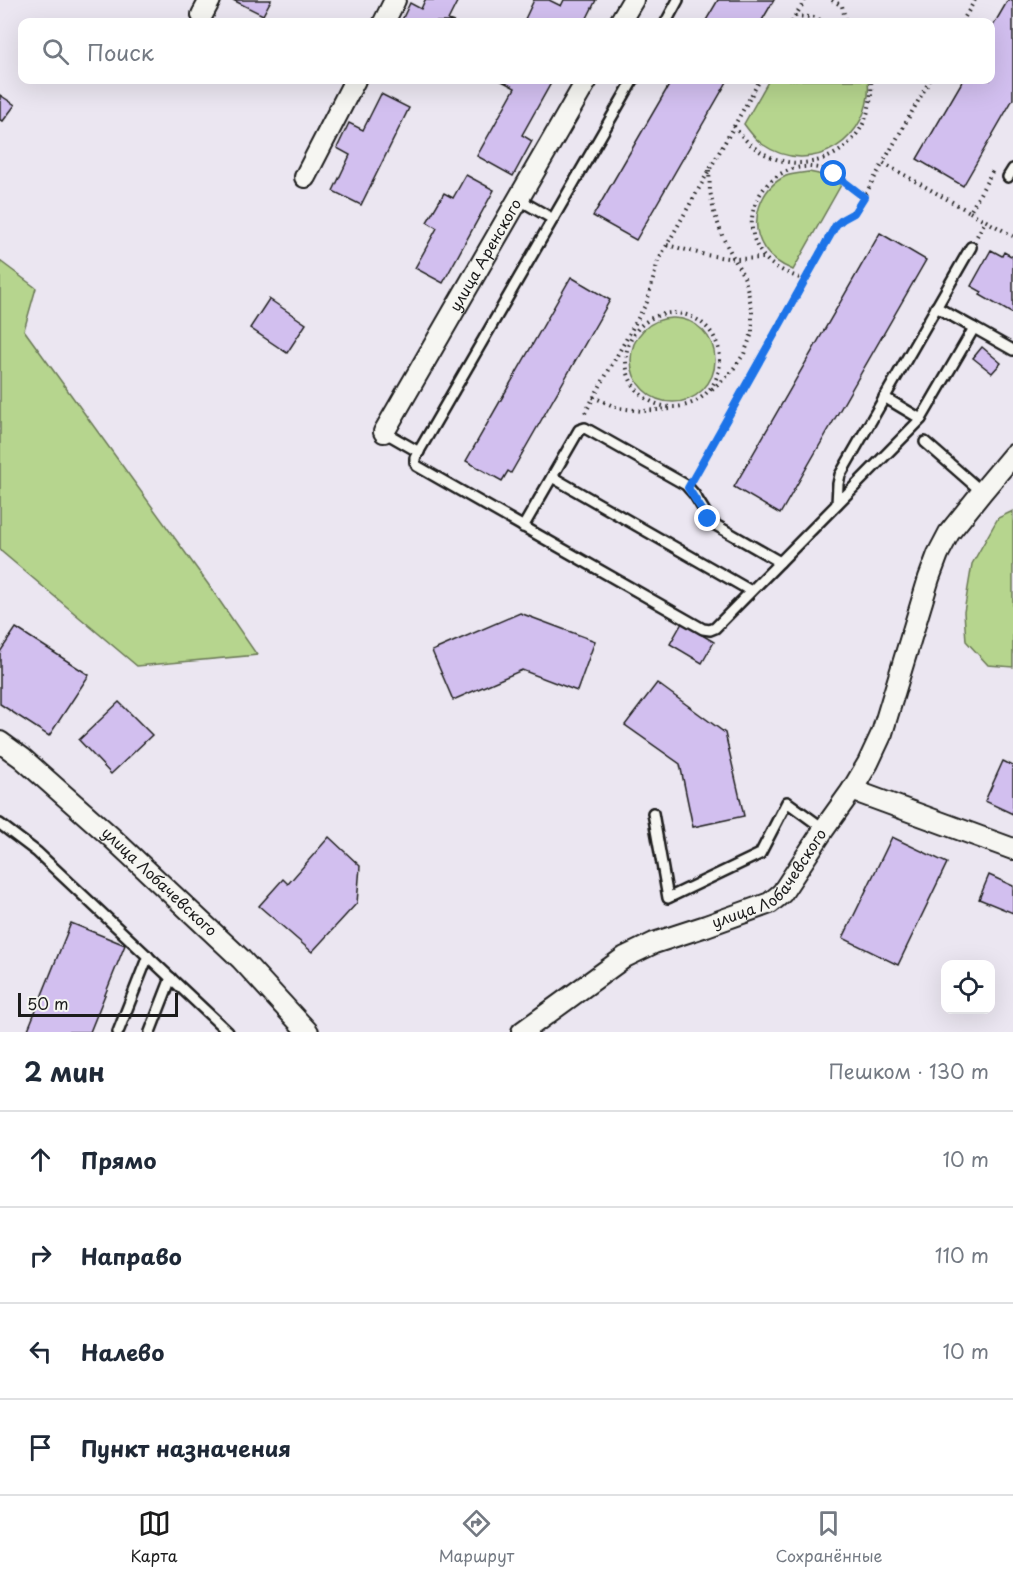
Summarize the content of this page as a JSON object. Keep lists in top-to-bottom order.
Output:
{
  "streets": {
    "street": ["улица Аренского", "улица Лобачевского"]
  },
  "scale_bar": "50 m",
  "page": {
    "search": "Поиск",
    "scale": "50 m",
    "heading": ["2 мин", "Пешком · 130 m"],
    "list": [
      ["Прямо", "10 m"],
      ["Направо", "110 m"],
      ["Налево", "10 m"],
      "Пункт назначения"
    ],
    "nav": ["Карта", "Маршрут", "Сохранённые"]
  }
}
